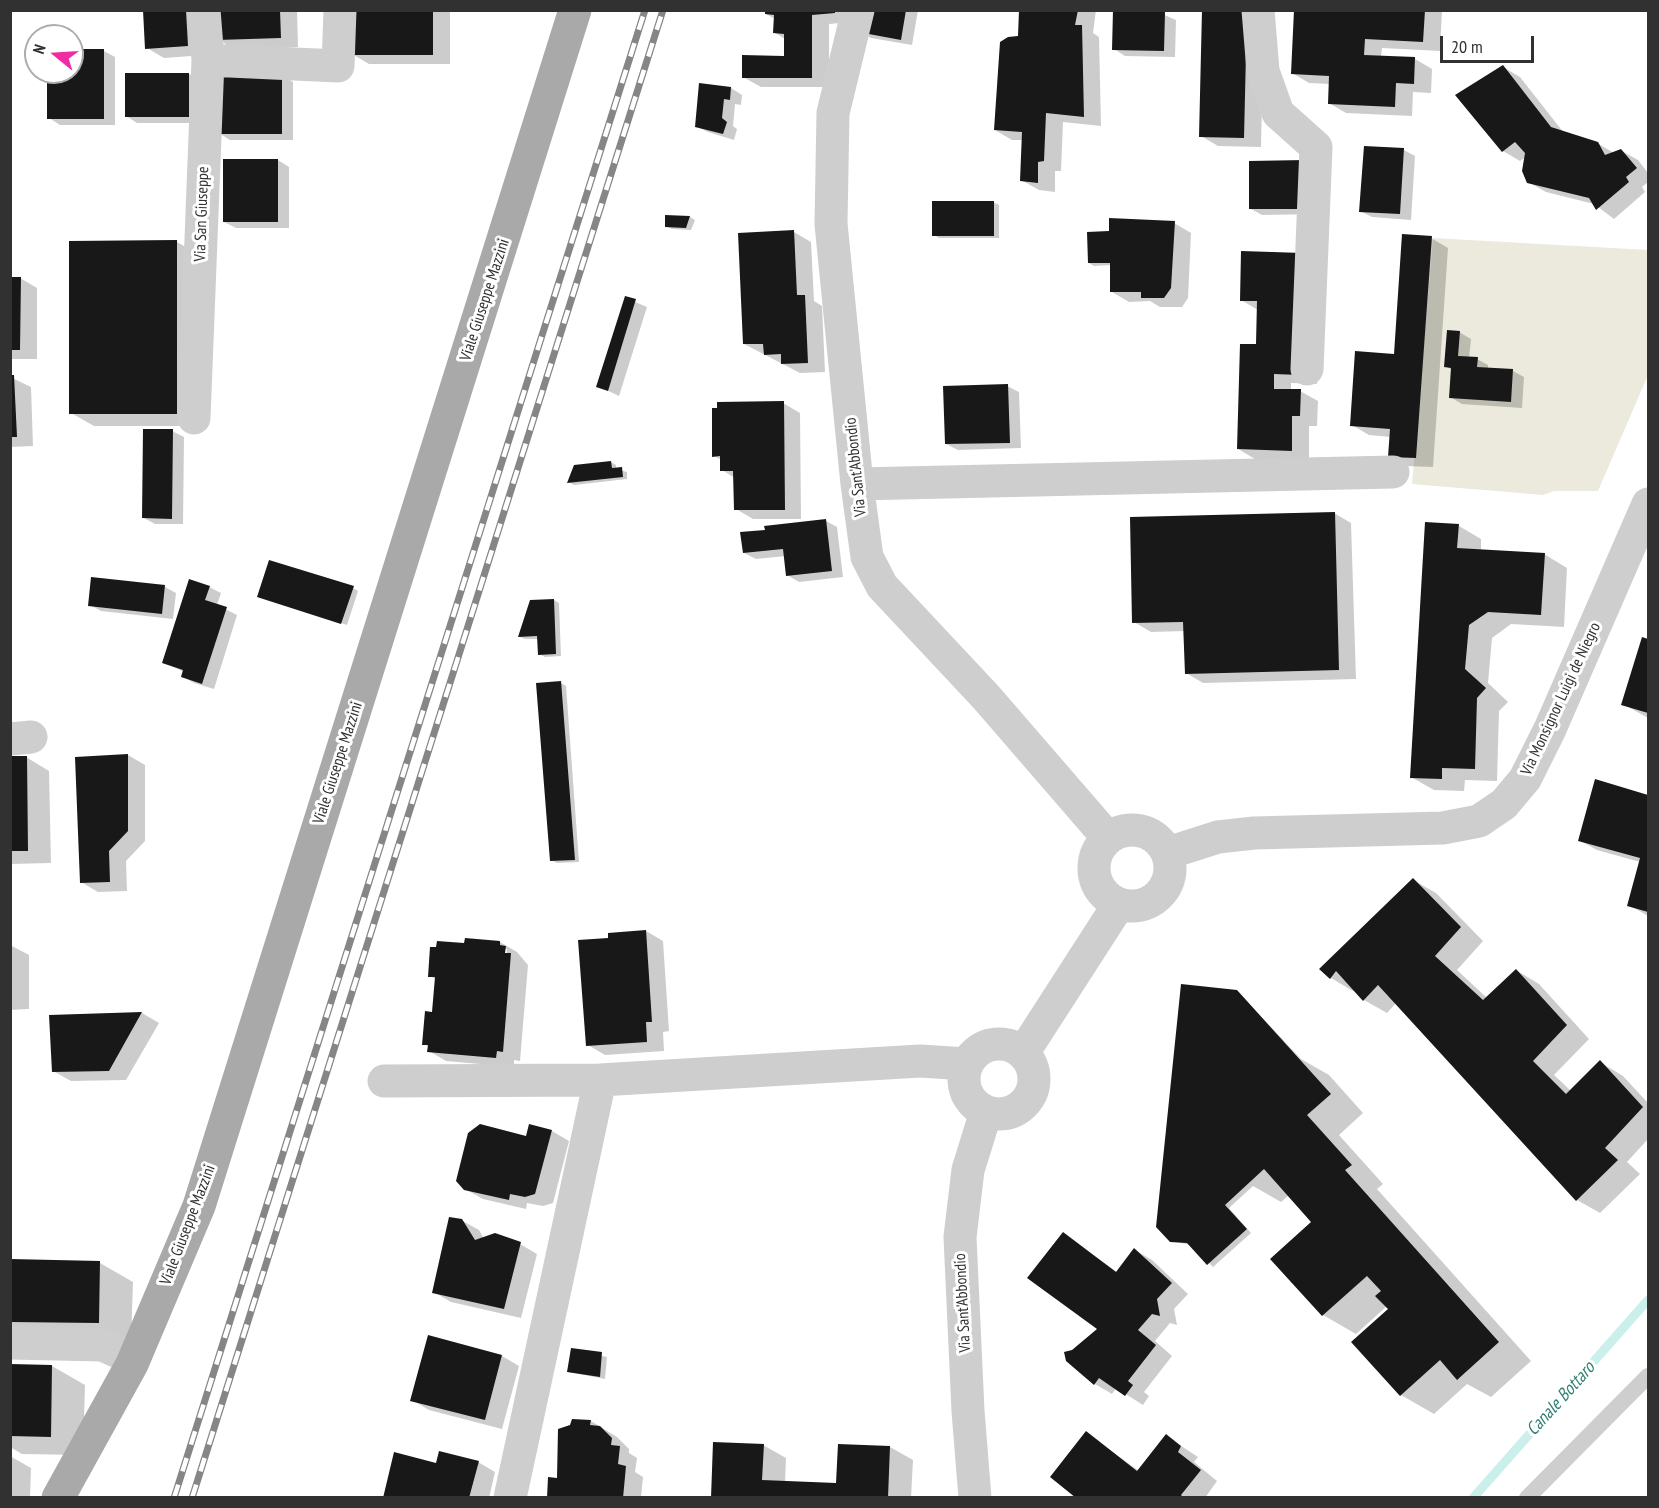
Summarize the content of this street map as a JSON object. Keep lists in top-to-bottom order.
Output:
{
  "streets": {
    "main road": ["Viale Giuseppe Mazzini"],
    "street": ["Via San Giuseppe", "Via Sant'Abbondio", "Via Monsignor Luigi de Niegro"]
  },
  "crossings": [
    ["Via Sant'Abbondio", "Via Monsignor Luigi de Niegro"]
  ],
  "water": ["Canale Bottaro"],
  "scale_bar": "20 m",
  "north": "left"
}
